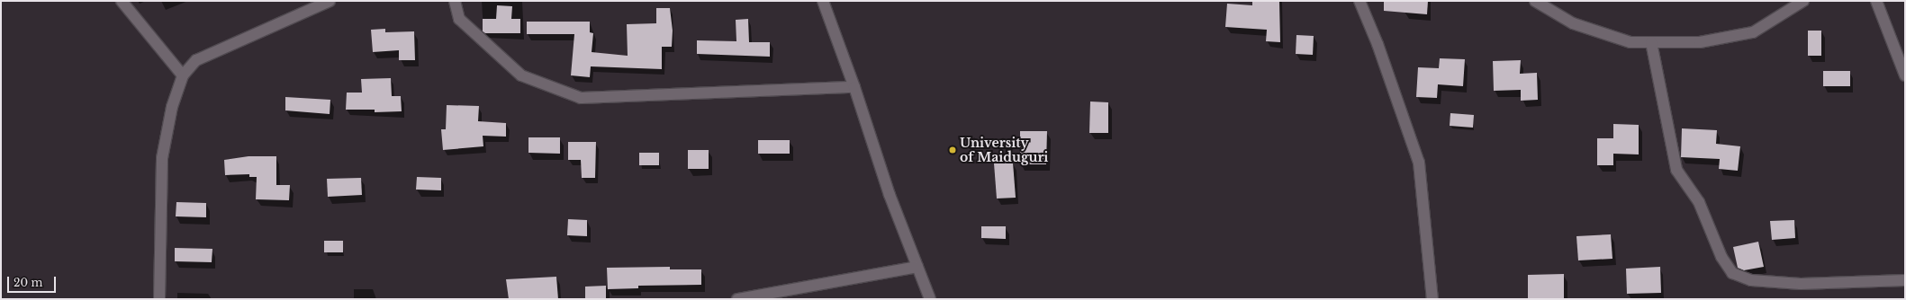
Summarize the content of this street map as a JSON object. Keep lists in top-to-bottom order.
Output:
{
  "places": ["University of Maiduguri"],
  "scale_bar": "20 m"
}
